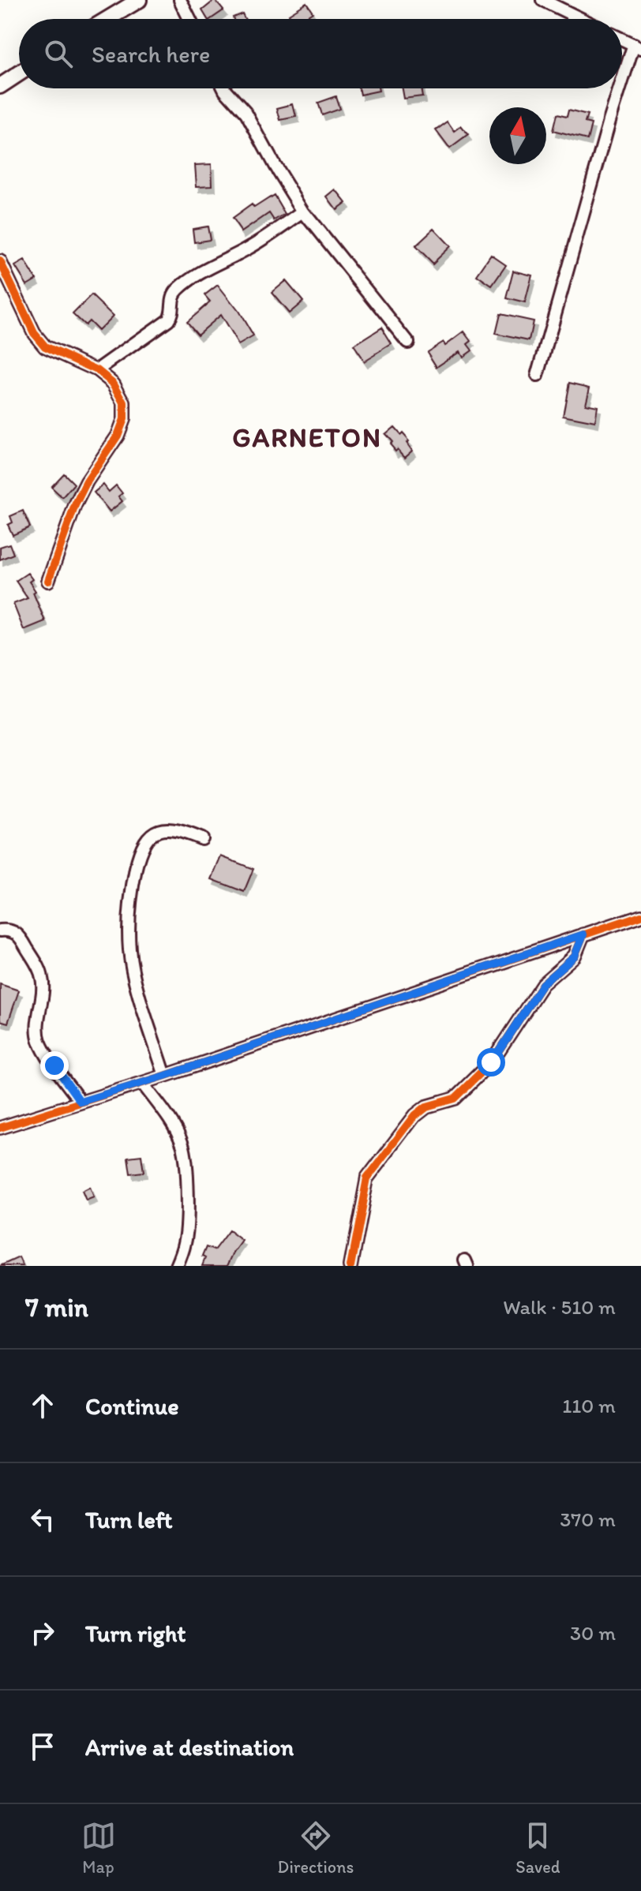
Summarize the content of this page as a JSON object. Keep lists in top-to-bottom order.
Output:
{
  "districts": ["GARNETON"],
  "north": "top",
  "page": {
    "search": "Search here",
    "heading": ["7 min", "Walk · 510 m"],
    "list": [
      ["Continue", "110 m"],
      ["Turn left", "370 m"],
      ["Turn right", "30 m"],
      "Arrive at destination"
    ],
    "nav": ["Map", "Directions", "Saved"]
  }
}
